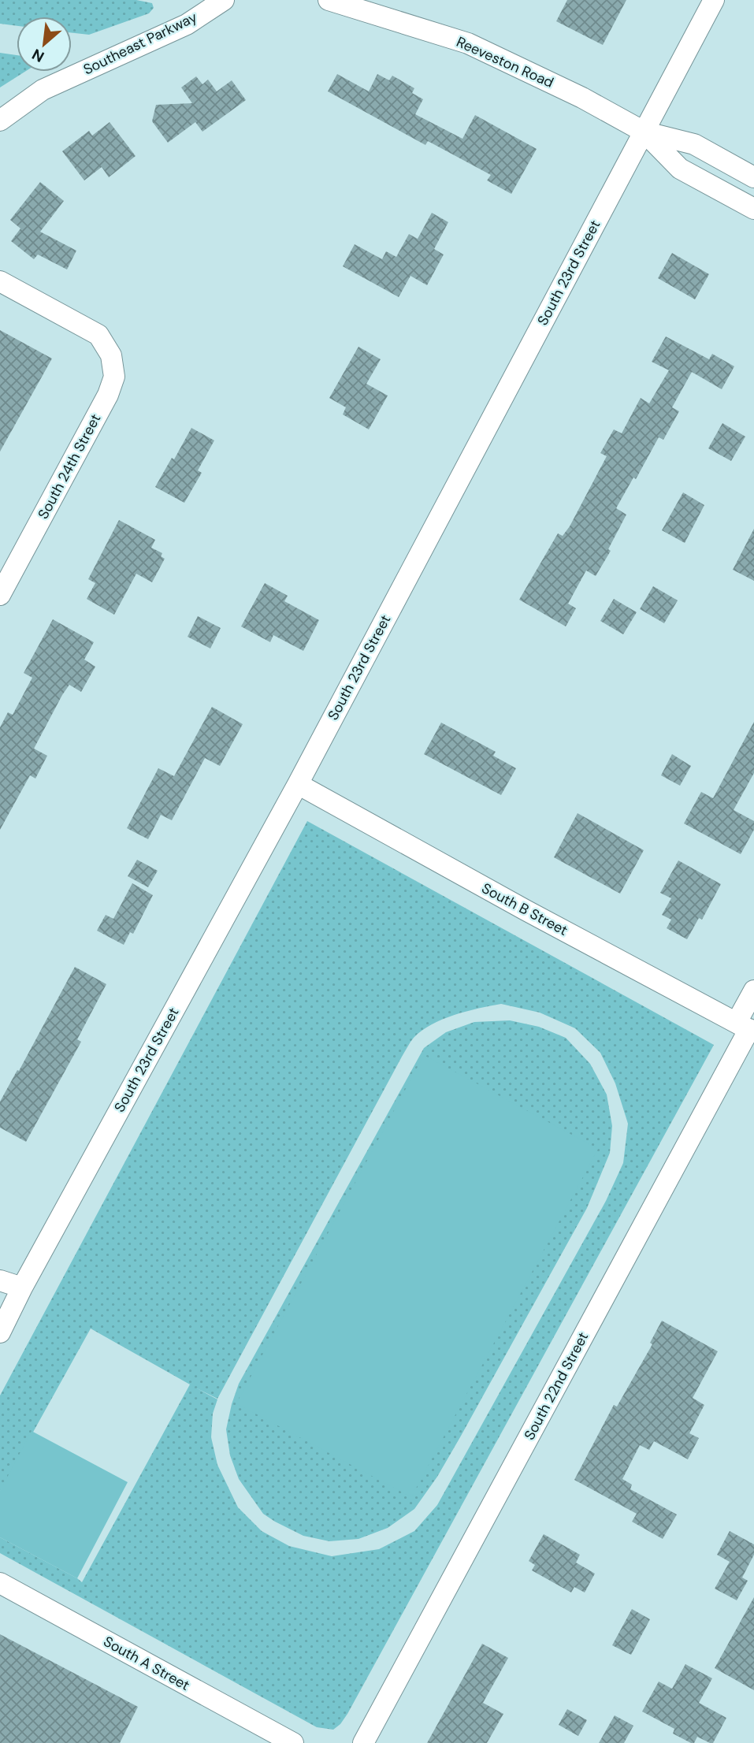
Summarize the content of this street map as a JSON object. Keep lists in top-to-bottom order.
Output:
{
  "streets": {
    "street": [
      "Southeast Parkway",
      "Reeveston Road",
      "South 23rd Street",
      "South 24th Street",
      "South B Street",
      "South 22nd Street",
      "South A Street"
    ]
  },
  "crossings": [
    ["Reeveston Road", "South 23rd Street"],
    ["South 23rd Street", "South B Street"],
    ["South B Street", "South 22nd Street"]
  ],
  "north": "bottom left"
}
